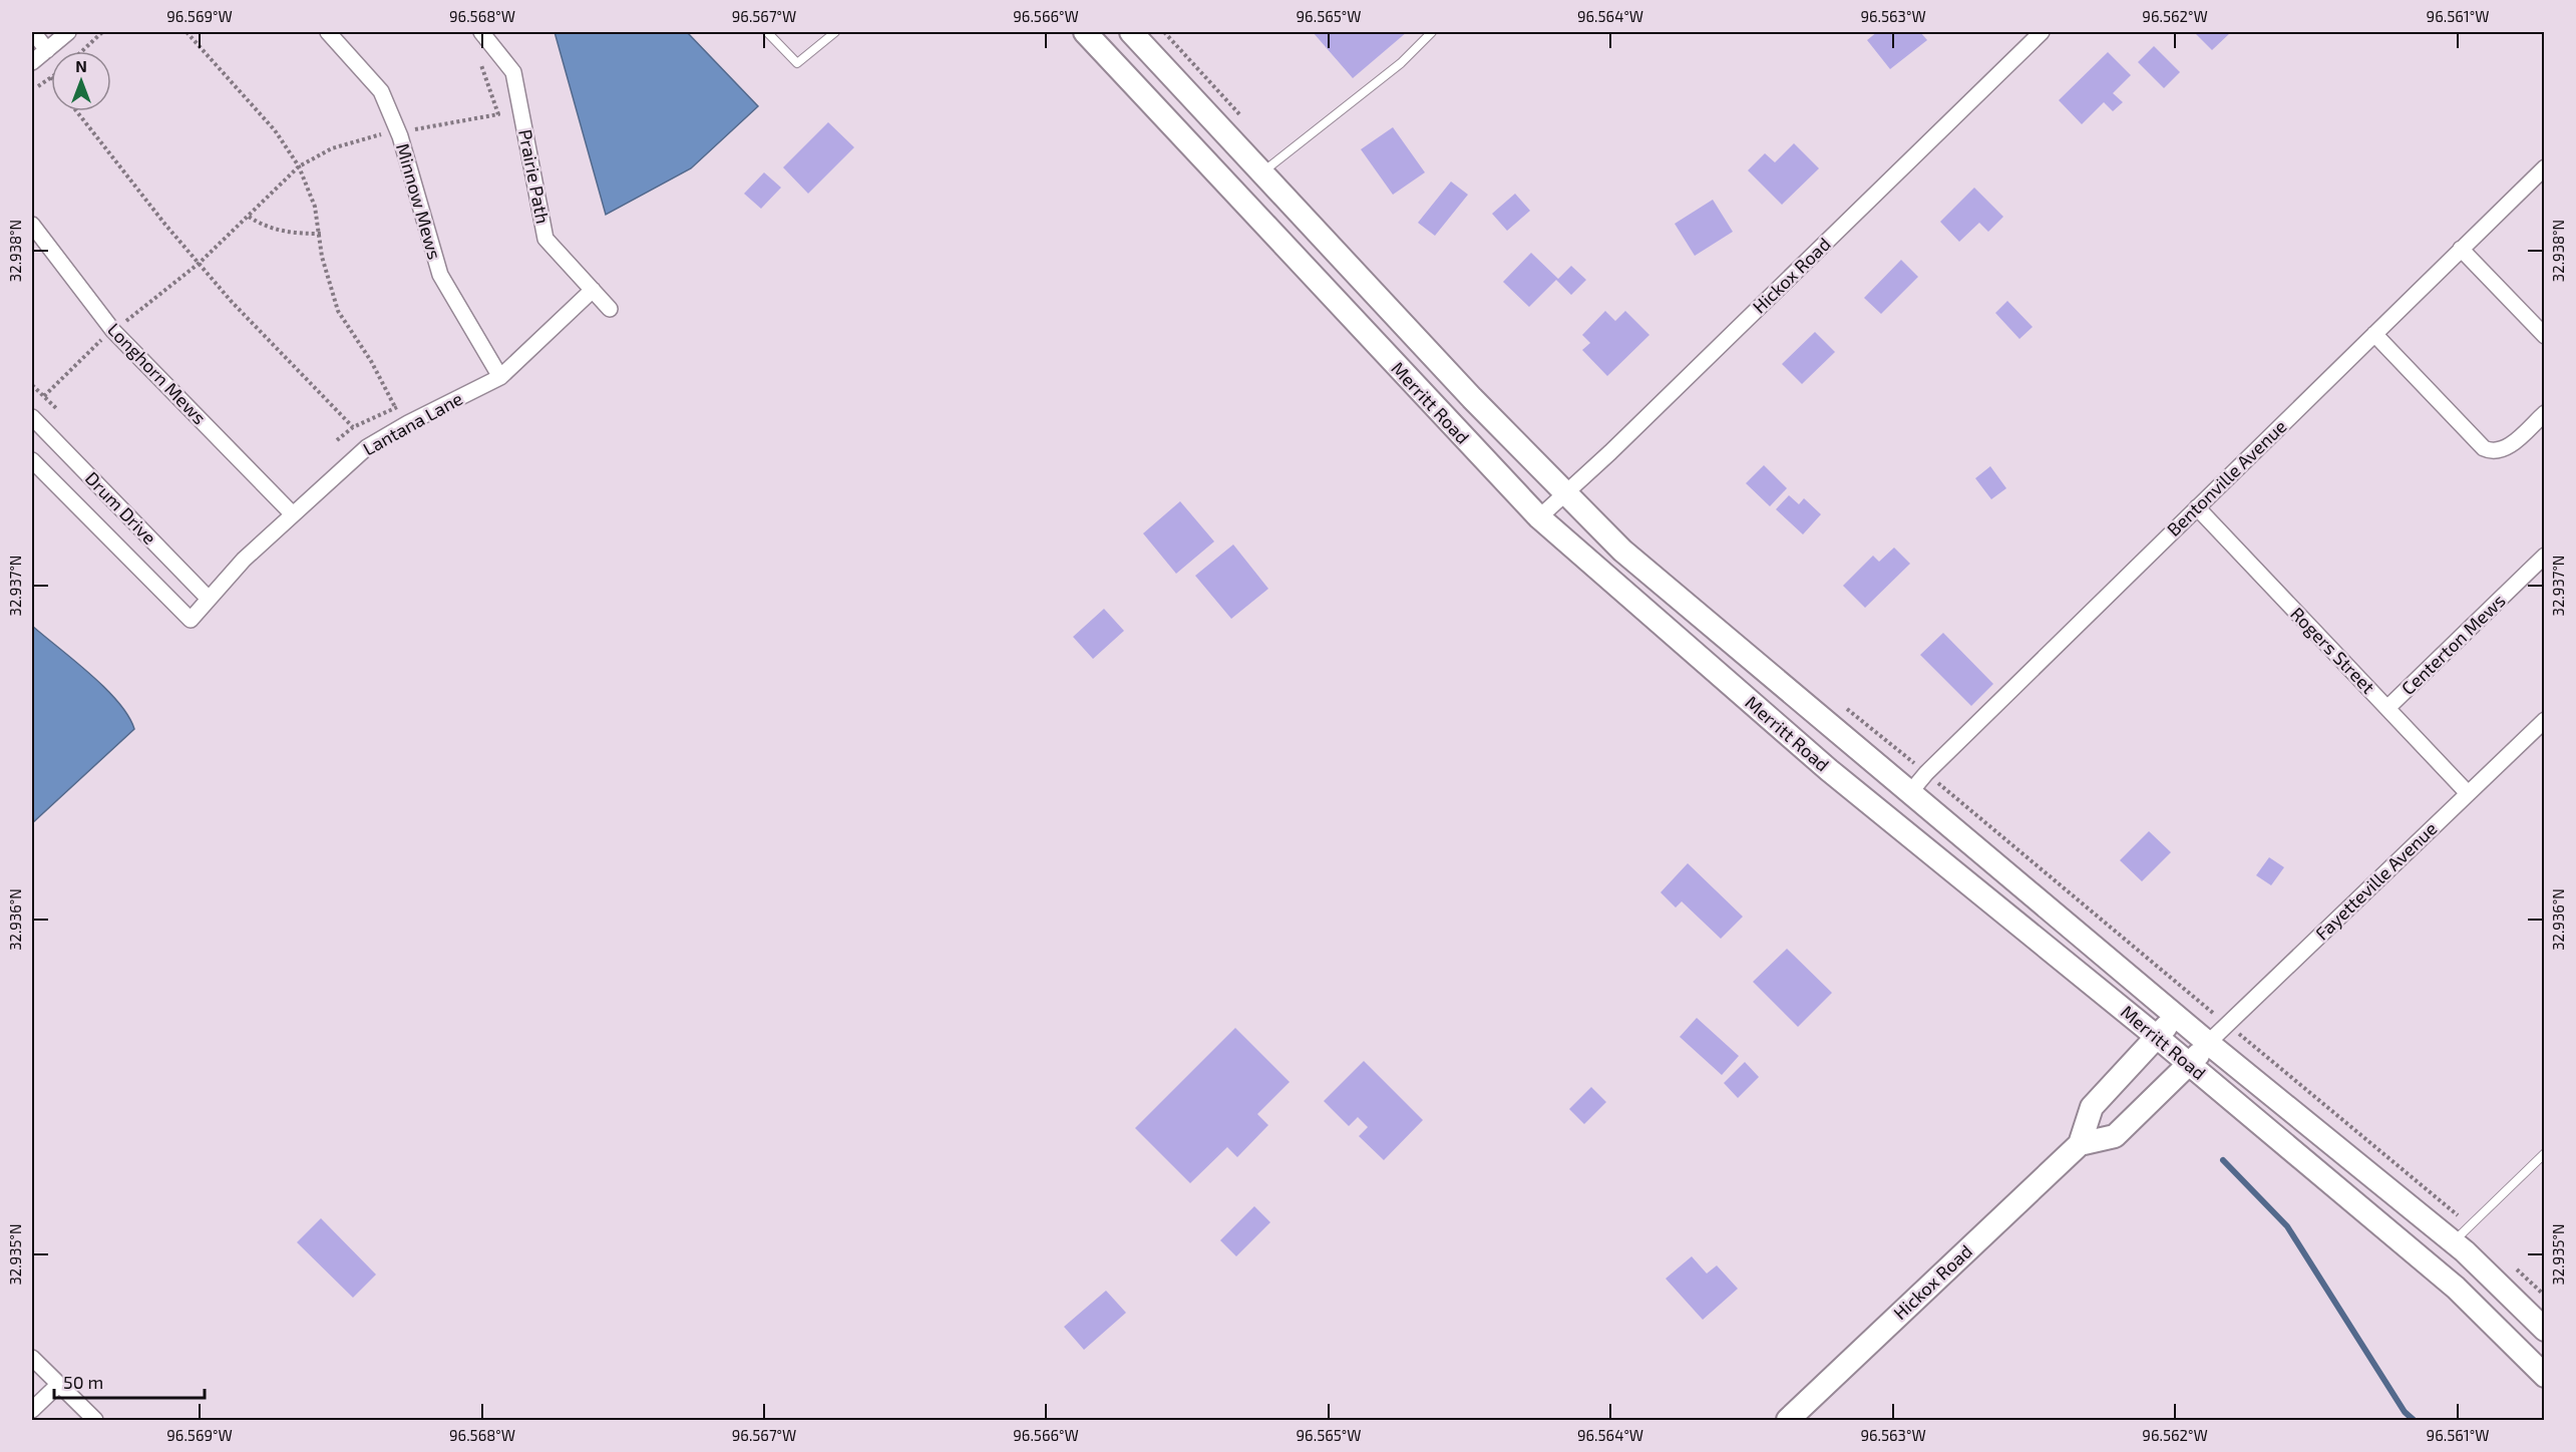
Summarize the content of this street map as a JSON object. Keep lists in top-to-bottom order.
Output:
{
  "streets": {
    "street": [
      "Prairie Path",
      "Minnow Mews",
      "Hickox Road",
      "Longhorn Mews",
      "Merritt Road",
      "Lantana Lane",
      "Bentonville Avenue",
      "Drum Drive",
      "Centerton Mews",
      "Rogers Street",
      "Fayetteville Avenue"
    ]
  },
  "crossings": [
    ["Prairie Path", "Lantana Lane"],
    ["Minnow Mews", "Lantana Lane"],
    ["Hickox Road", "Merritt Road"],
    ["Longhorn Mews", "Lantana Lane"],
    ["Merritt Road", "Bentonville Avenue"],
    ["Merritt Road", "Fayetteville Avenue"],
    ["Lantana Lane", "Drum Drive"],
    ["Bentonville Avenue", "Rogers Street"],
    ["Centerton Mews", "Rogers Street"],
    ["Rogers Street", "Fayetteville Avenue"]
  ],
  "scale_bar": "50 m",
  "north": "top",
  "coordinates": [
    "96.569°W",
    "96.568°W",
    "96.567°W",
    "96.566°W",
    "96.565°W",
    "96.564°W",
    "96.563°W",
    "96.562°W",
    "96.561°W",
    "32.938°N",
    "32.937°N",
    "32.936°N",
    "32.935°N"
  ]
}
